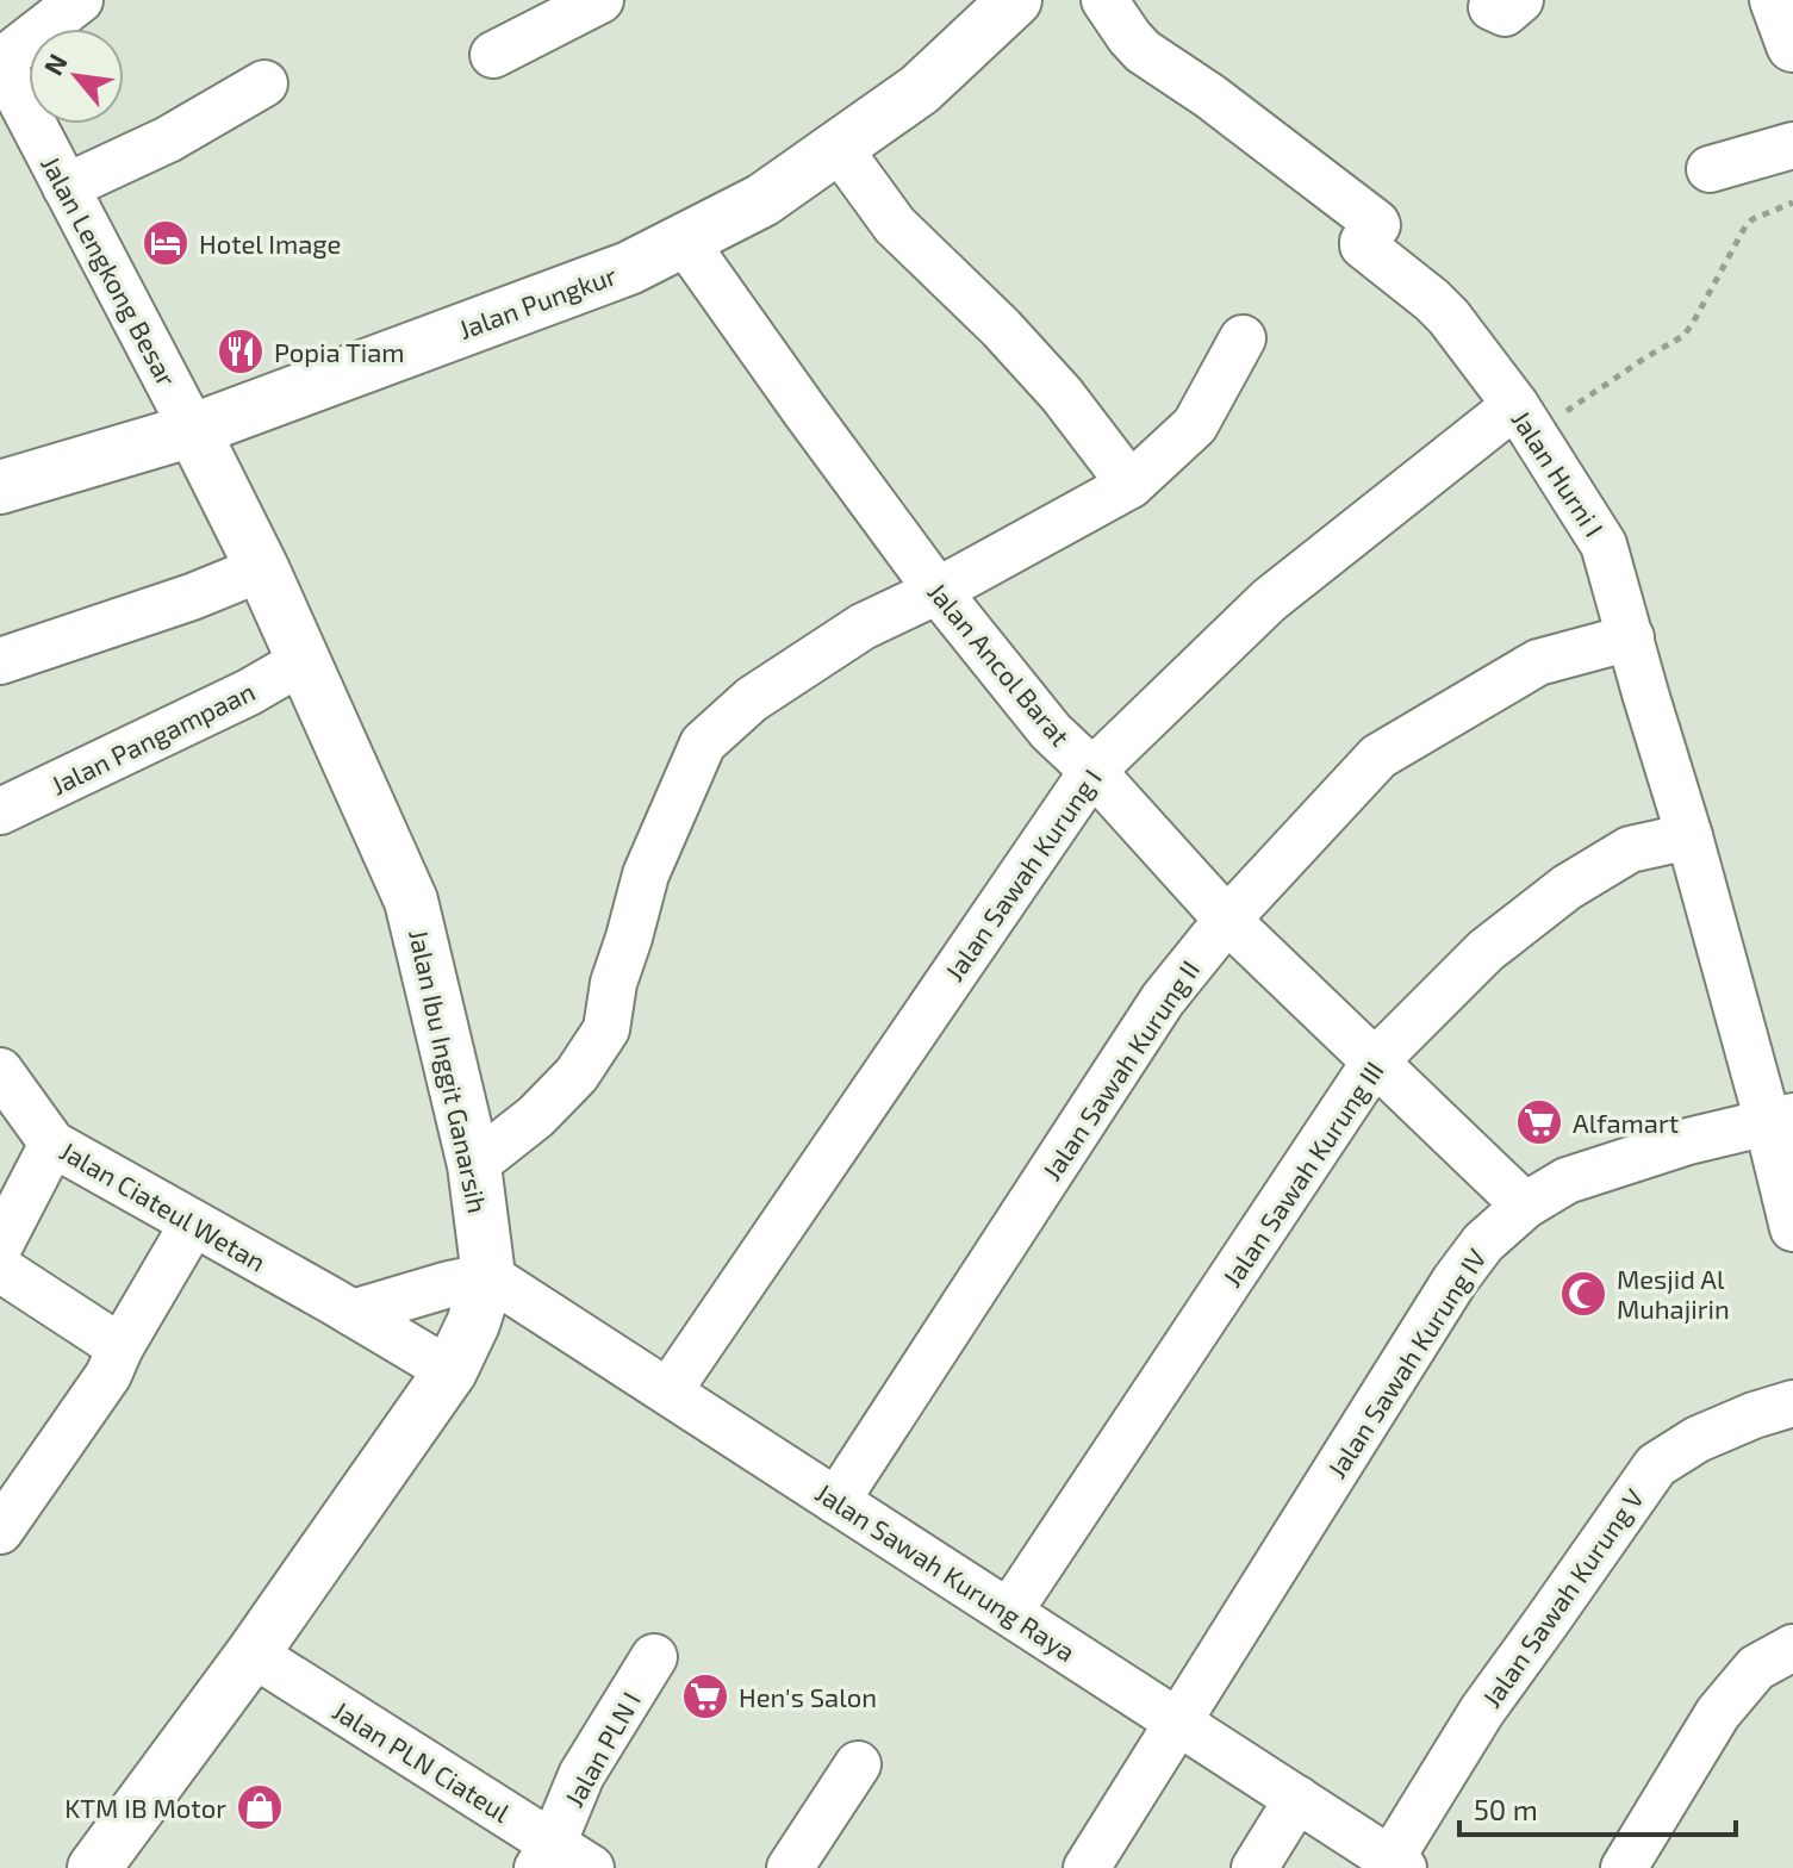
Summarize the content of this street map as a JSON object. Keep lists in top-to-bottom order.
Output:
{
  "streets": {
    "main road": ["Jalan Pungkur", "Jalan Ibu Inggit Ganarsih"],
    "street": [
      "Jalan Lengkong Besar",
      "Jalan Hurni I",
      "Jalan Ancol Barat",
      "Jalan Pangampaan",
      "Jalan Sawah Kurung I",
      "Jalan Sawah Kurung II",
      "Jalan Sawah Kurung III",
      "Jalan Ciateul Wetan",
      "Jalan Sawah Kurung IV",
      "Jalan Sawah Kurung Raya",
      "Jalan Sawah Kurung V",
      "Jalan PLN I",
      "Jalan PLN Ciateul"
    ]
  },
  "crossings": [
    ["Jalan Lengkong Besar", "Jalan Pungkur"],
    ["Jalan Lengkong Besar", "Jalan Ibu Inggit Ganarsih"],
    ["Jalan Pungkur", "Jalan Ancol Barat"],
    ["Jalan Pungkur", "Jalan Ibu Inggit Ganarsih"],
    ["Jalan Hurni I", "Jalan Sawah Kurung I"],
    ["Jalan Hurni I", "Jalan Sawah Kurung II"],
    ["Jalan Hurni I", "Jalan Sawah Kurung III"],
    ["Jalan Hurni I", "Jalan Sawah Kurung IV"],
    ["Jalan Ancol Barat", "Jalan Sawah Kurung I"],
    ["Jalan Ancol Barat", "Jalan Sawah Kurung II"],
    ["Jalan Ancol Barat", "Jalan Sawah Kurung III"],
    ["Jalan Ancol Barat", "Jalan Sawah Kurung IV"],
    ["Jalan Pangampaan", "Jalan Ibu Inggit Ganarsih"],
    ["Jalan Sawah Kurung I", "Jalan Sawah Kurung Raya"],
    ["Jalan Sawah Kurung II", "Jalan Sawah Kurung Raya"],
    ["Jalan Ibu Inggit Ganarsih", "Jalan Ciateul Wetan"],
    ["Jalan Ibu Inggit Ganarsih", "Jalan Sawah Kurung Raya"],
    ["Jalan Ibu Inggit Ganarsih", "Jalan PLN Ciateul"],
    ["Jalan Sawah Kurung III", "Jalan Sawah Kurung Raya"],
    ["Jalan Sawah Kurung IV", "Jalan Sawah Kurung Raya"],
    ["Jalan Sawah Kurung Raya", "Jalan Sawah Kurung V"],
    ["Jalan PLN I", "Jalan PLN Ciateul"]
  ],
  "places": {
    "hotel": ["Hotel Image"],
    "restaurant": ["Popia Tiam"],
    "supermarket": ["Alfamart", "Hen's Salon"],
    "mosque": ["Mesjid Al Muhajirin"],
    "shop": ["KTM IB Motor"]
  },
  "scale_bar": "50 m",
  "north": "top left"
}
